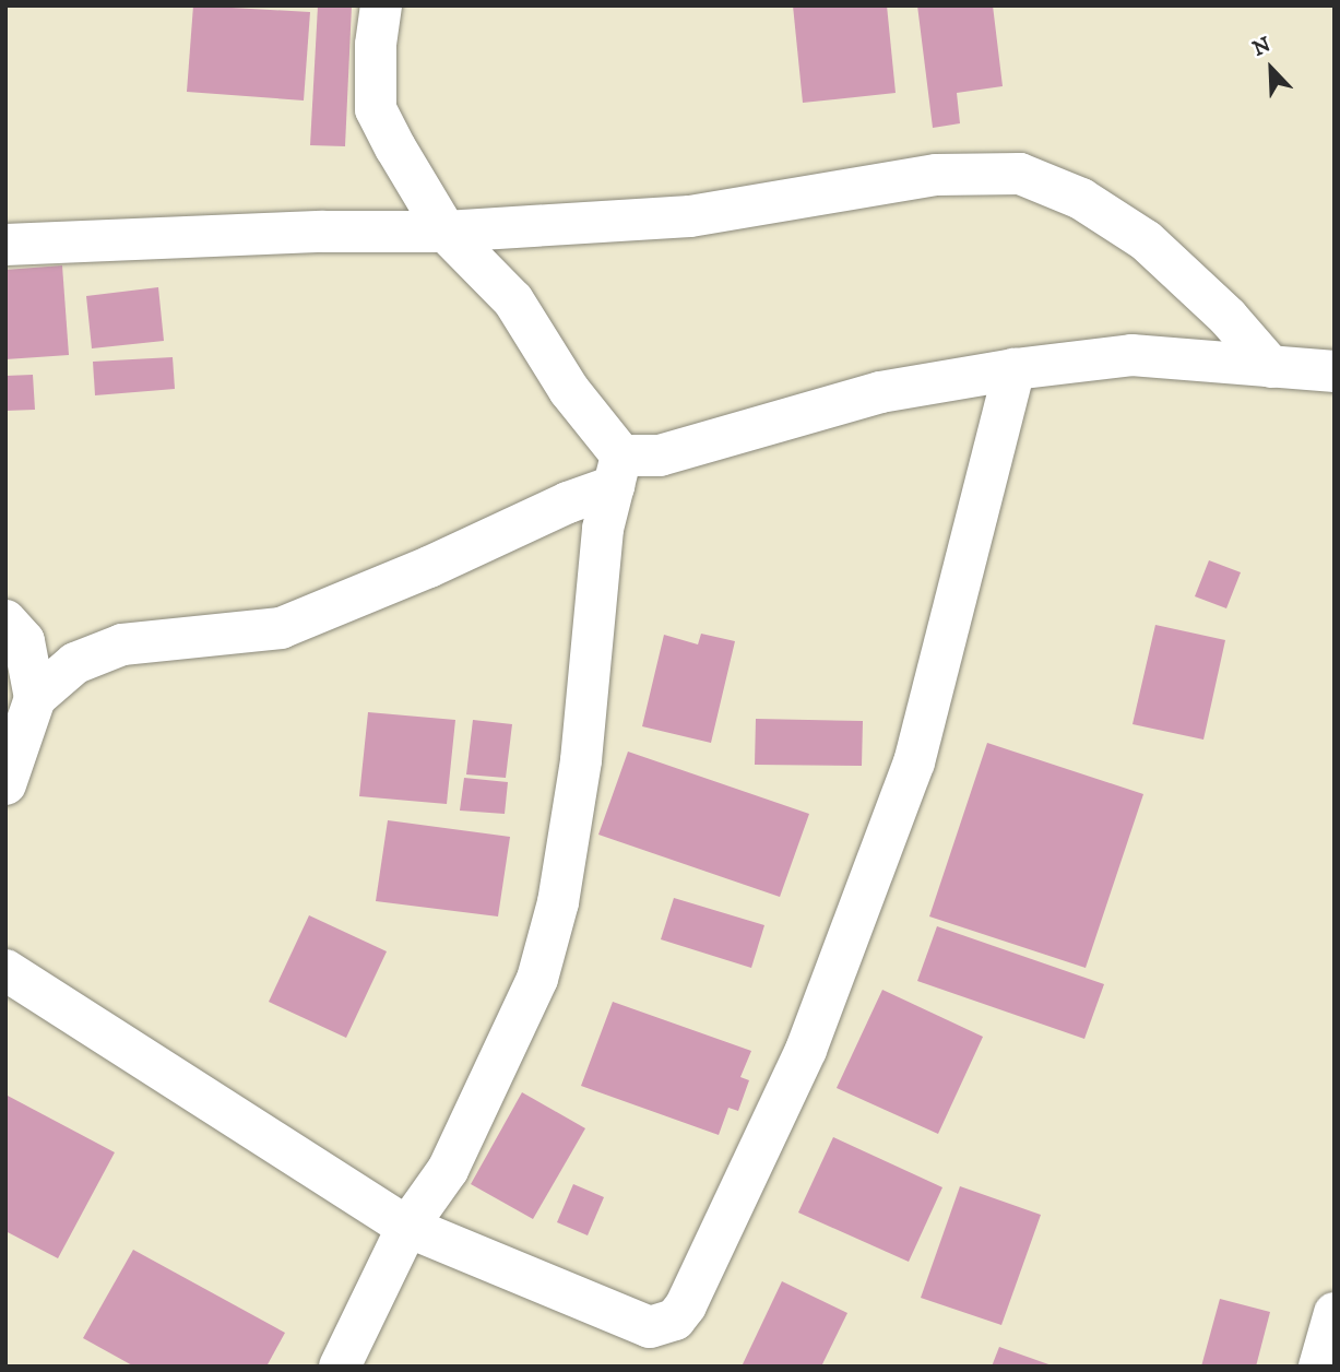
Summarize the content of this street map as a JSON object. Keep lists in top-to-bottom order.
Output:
{
  "north": "top left"
}
